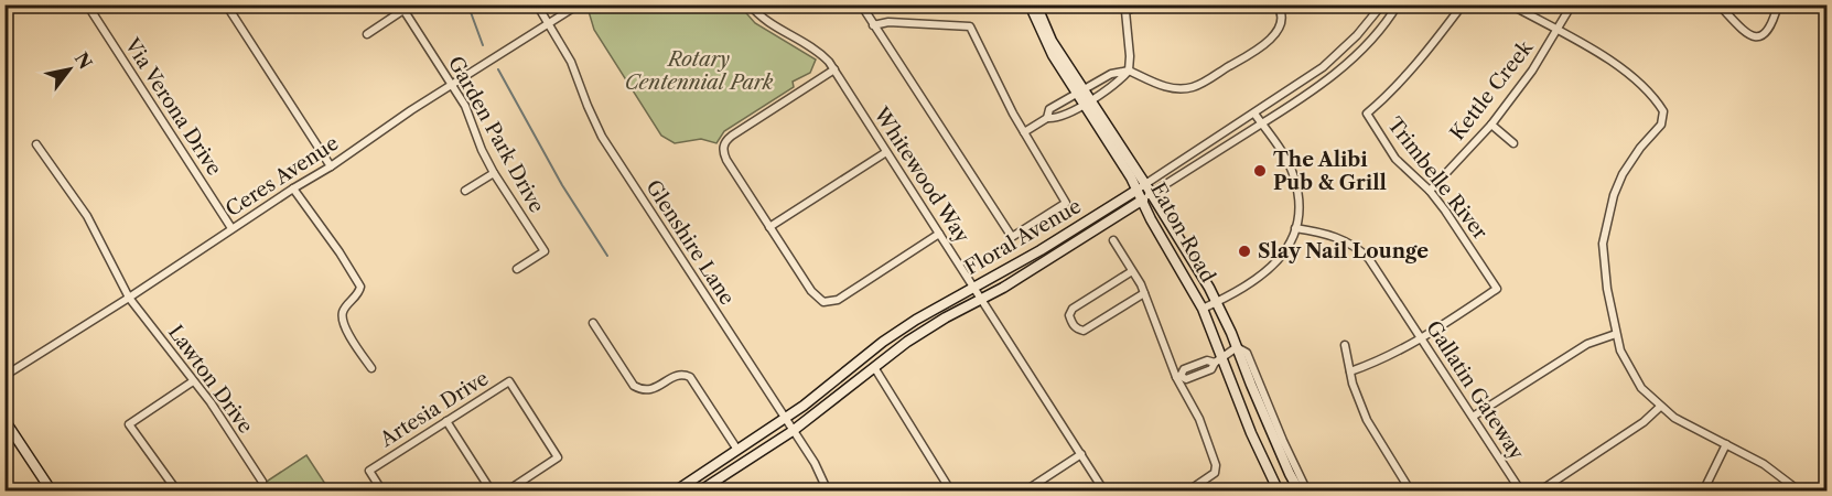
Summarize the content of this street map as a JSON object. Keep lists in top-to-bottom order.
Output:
{
  "streets": {
    "street": [
      "Kettle Creek",
      "Via Verona Drive",
      "Garden Park Drive",
      "Whitewood Way",
      "Ceres Avenue",
      "Trimbelle River",
      "Eaton Road",
      "Floral Avenue",
      "Glenshire Lane",
      "Lawton Drive",
      "Gallatin Gateway",
      "Artesia Drive"
    ]
  },
  "crossings": [
    ["Kettle Creek", "Trimbelle River"],
    ["Via Verona Drive", "Ceres Avenue"],
    ["Garden Park Drive", "Ceres Avenue"],
    ["Whitewood Way", "Floral Avenue"],
    ["Ceres Avenue", "Glenshire Lane"],
    ["Ceres Avenue", "Lawton Drive"],
    ["Trimbelle River", "Gallatin Gateway"],
    ["Eaton Road", "Floral Avenue"],
    ["Floral Avenue", "Glenshire Lane"]
  ],
  "parks": ["Rotary Centennial Park"],
  "places": ["The Alibi Pub & Grill", "Slay Nail Lounge"],
  "north": "top right"
}
